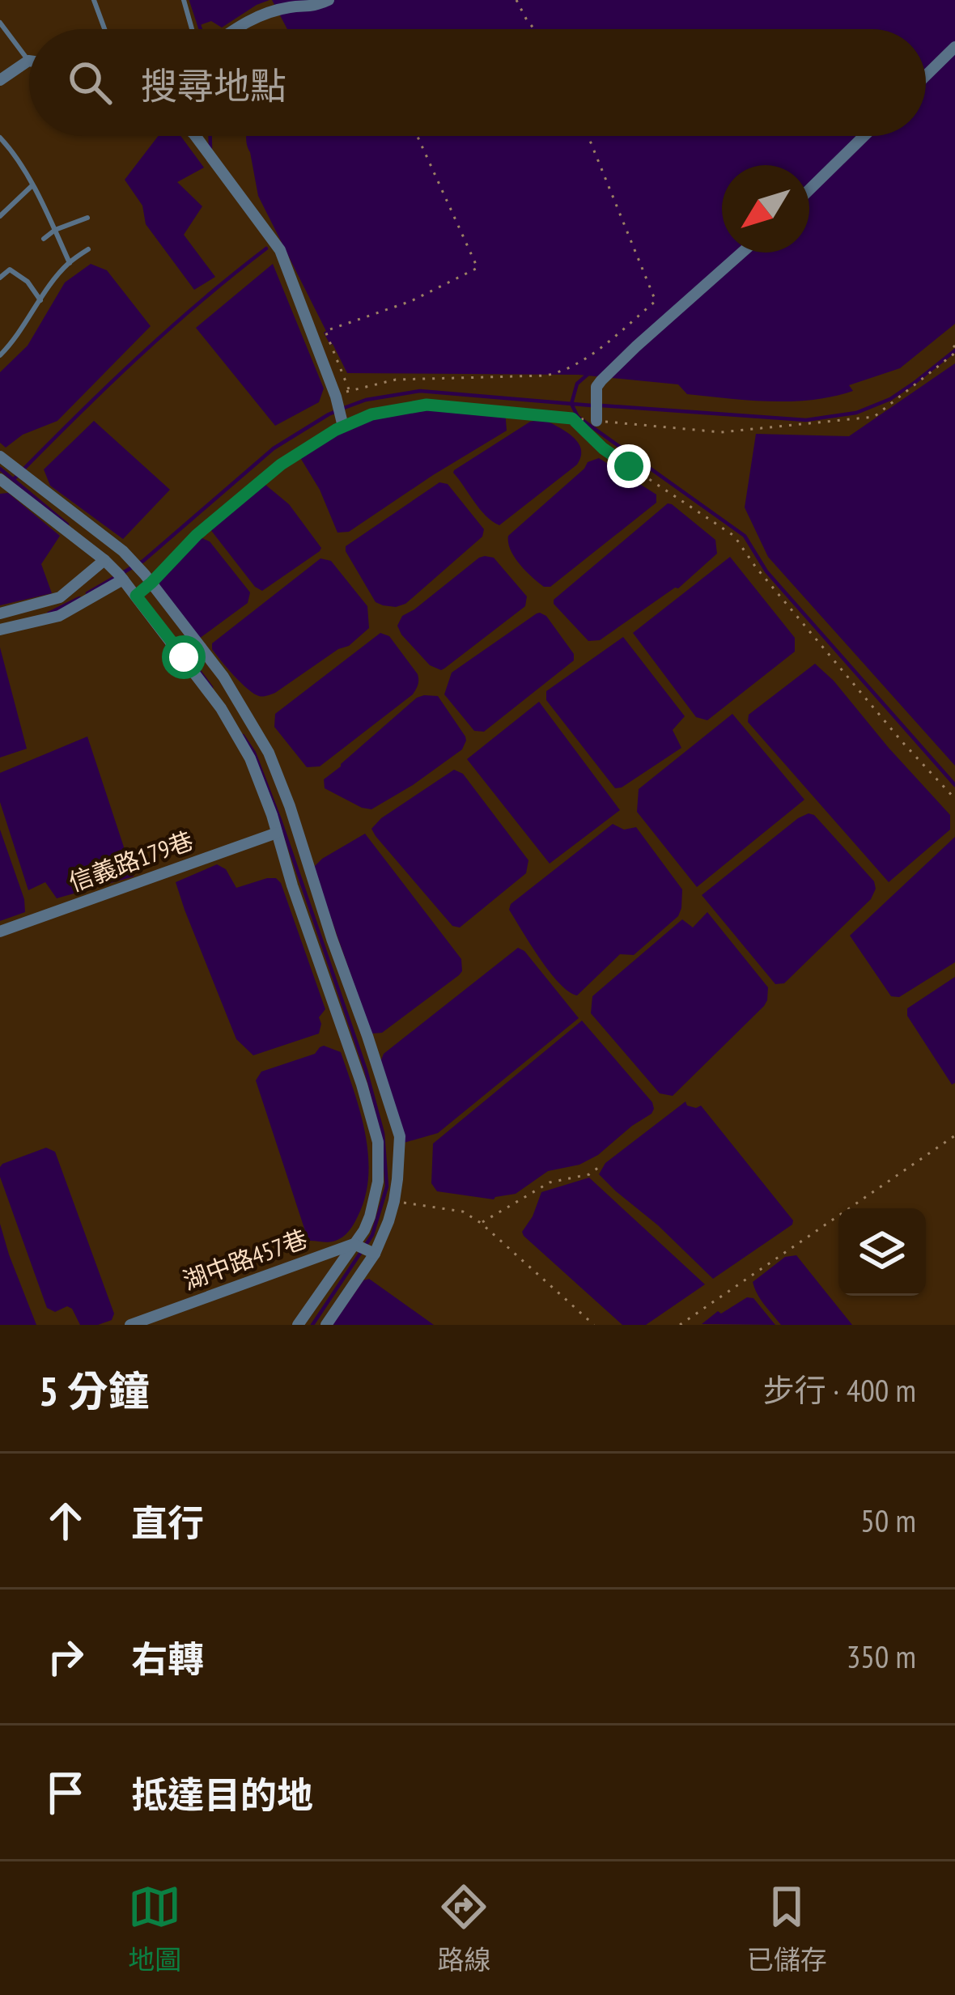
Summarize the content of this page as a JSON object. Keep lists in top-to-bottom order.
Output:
{
  "streets": {
    "street": ["信義路179巷", "湖中路457巷"]
  },
  "north": "bottom left",
  "page": {
    "search": "搜尋地點",
    "heading": ["5 分鐘", "步行 · 400 m"],
    "list": [
      ["直行", "50 m"],
      ["右轉", "350 m"],
      "抵達目的地"
    ],
    "nav": ["地圖", "路線", "已儲存"]
  }
}
